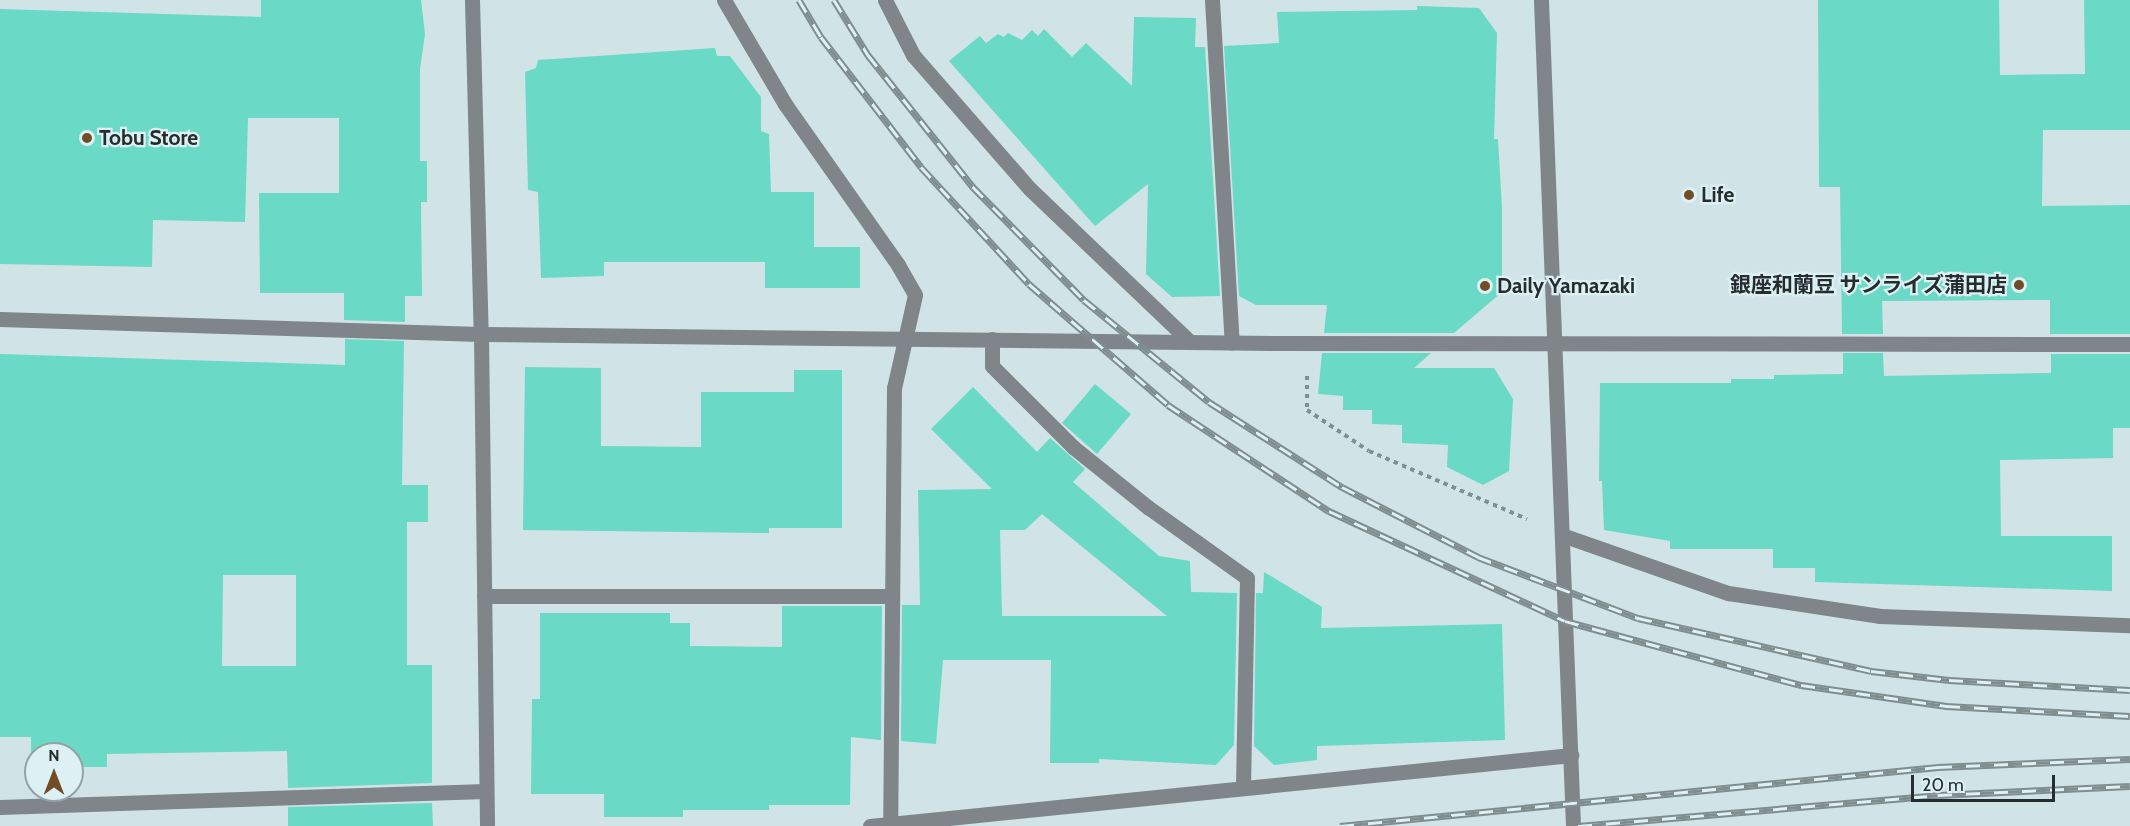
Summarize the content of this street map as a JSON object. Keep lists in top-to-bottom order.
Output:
{
  "places": [
    "Tobu Store",
    "Life",
    "銀座和蘭豆 サンライズ蒲田店",
    "Daily Yamazaki"
  ],
  "scale_bar": "20 m",
  "north": "top"
}
